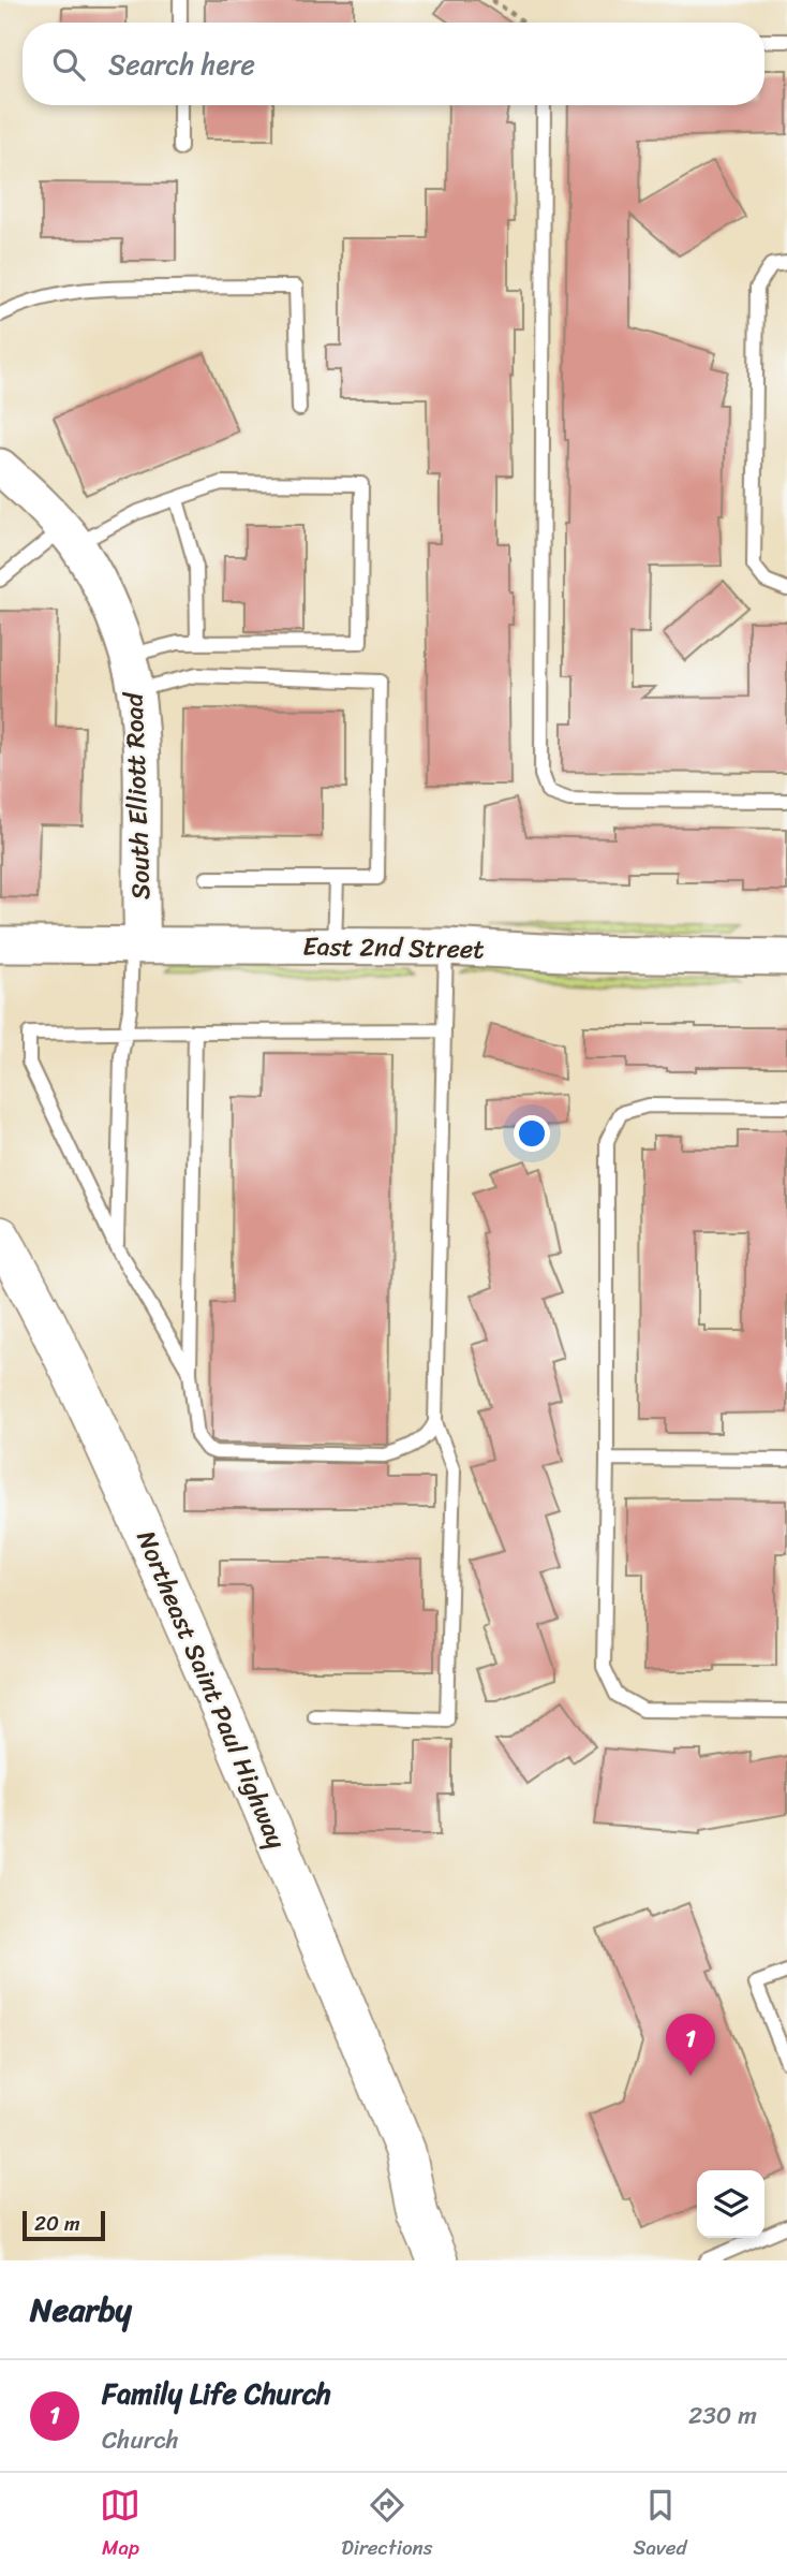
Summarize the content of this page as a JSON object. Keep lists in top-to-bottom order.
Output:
{
  "streets": {
    "main road": ["Northeast Saint Paul Highway"],
    "street": ["South Elliott Road", "East 2nd Street"]
  },
  "crossings": [
    ["South Elliott Road", "East 2nd Street"]
  ],
  "scale_bar": "20 m",
  "page": {
    "search": "Search here",
    "pins": "1",
    "scale": "20 m",
    "heading": "Nearby",
    "list": [
      {
        "mark": "1",
        "name": "Family Life Church",
        "note": "Church",
        "value": "230 m"
      }
    ],
    "nav": ["Map", "Directions", "Saved"]
  }
}
